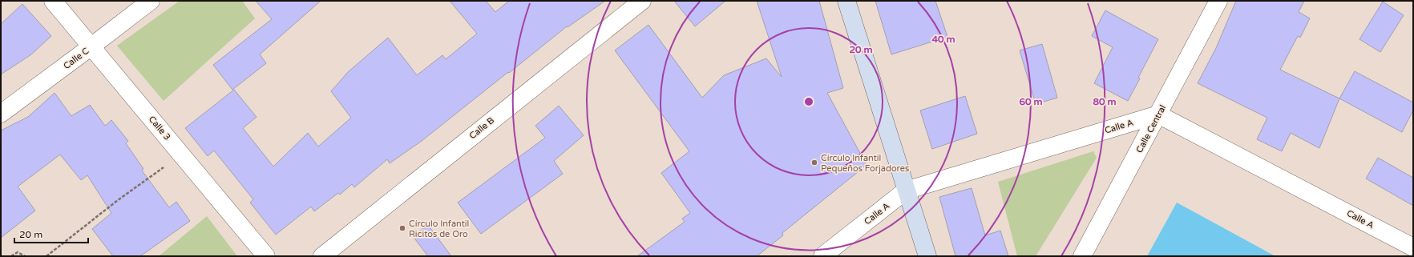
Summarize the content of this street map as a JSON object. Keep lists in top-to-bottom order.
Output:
{
  "streets": {
    "street": [
      "Calle C",
      "Calle A",
      "Calle 3",
      "Calle B",
      "Calle Central"
    ]
  },
  "crossings": [
    ["Calle C", "Calle 3"],
    ["Calle A", "Calle Central"]
  ],
  "places": ["Círculo Infantil Pequeños Forjadores", "Círculo Infantil Ricitos de Oro"],
  "scale_bar": "20 m",
  "rings": [
    "40 m",
    "20 m",
    "60 m",
    "80 m"
  ]
}
